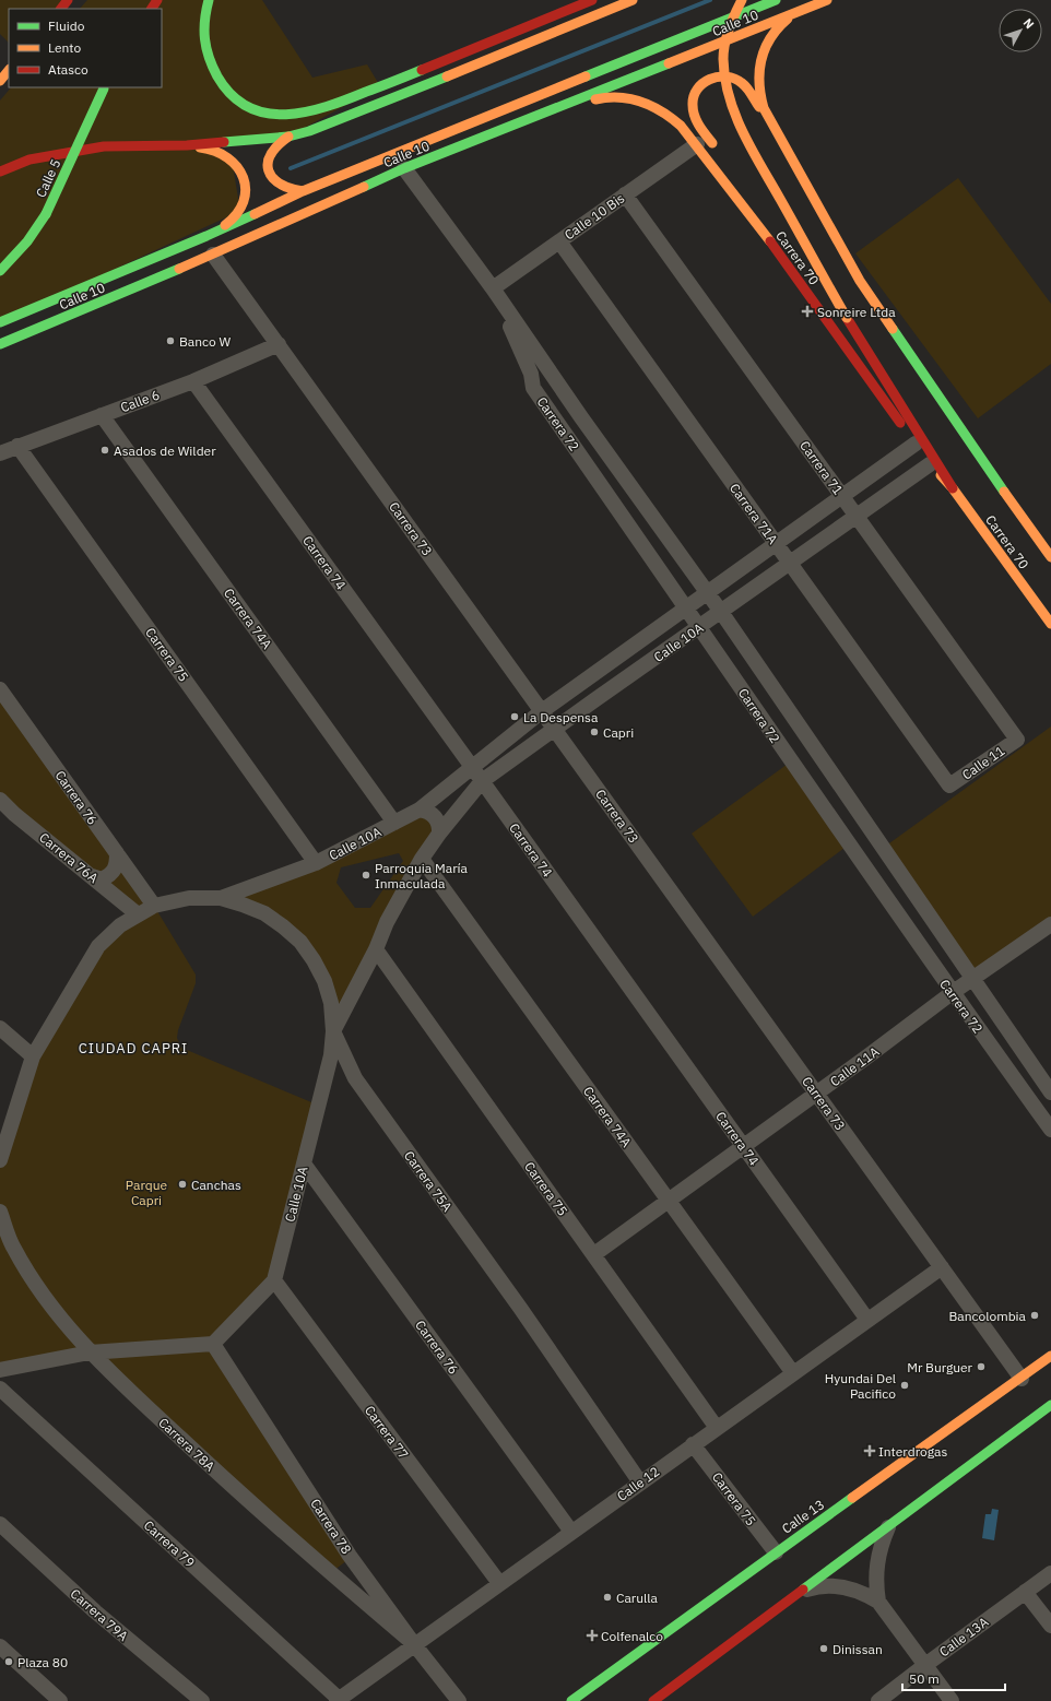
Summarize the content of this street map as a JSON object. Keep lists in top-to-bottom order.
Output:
{
  "streets": {
    "main road": [
      "Calle 10",
      "Calle 5",
      "Carrera 70",
      "Calle 13"
    ],
    "street": [
      "Calle 10 Bis",
      "Calle 6",
      "Carrera 72",
      "Carrera 71",
      "Carrera 71A",
      "Carrera 73",
      "Carrera 74",
      "Carrera 74A",
      "Calle 10A",
      "Carrera 75",
      "Calle 11",
      "Carrera 76",
      "Carrera 76A",
      "Calle 11A",
      "Carrera 75A",
      "Carrera 77",
      "Carrera 78A",
      "Calle 12",
      "Carrera 78",
      "Carrera 79",
      "Carrera 79A",
      "Calle 13A"
    ]
  },
  "crossings": [
    ["Calle 10", "Carrera 70"],
    ["Calle 10", "Carrera 72"],
    ["Calle 10", "Carrera 73"],
    ["Calle 10 Bis", "Carrera 70"],
    ["Calle 10 Bis", "Carrera 72"],
    ["Calle 10 Bis", "Carrera 71"],
    ["Calle 10 Bis", "Carrera 71A"],
    ["Carrera 70", "Calle 10A"],
    ["Calle 6", "Carrera 73"],
    ["Calle 6", "Carrera 74"],
    ["Calle 6", "Carrera 74A"],
    ["Calle 6", "Carrera 75"],
    ["Carrera 72", "Calle 10A"],
    ["Carrera 72", "Calle 11A"],
    ["Carrera 71", "Calle 10A"],
    ["Carrera 71", "Calle 11"],
    ["Carrera 71A", "Calle 10A"],
    ["Carrera 71A", "Calle 11"],
    ["Carrera 73", "Calle 10A"],
    ["Carrera 73", "Calle 11A"],
    ["Carrera 73", "Calle 12"],
    ["Carrera 73", "Calle 13"],
    ["Carrera 74", "Calle 10A"],
    ["Carrera 74", "Calle 11A"],
    ["Carrera 74", "Calle 12"],
    ["Carrera 74A", "Calle 10A"],
    ["Carrera 74A", "Calle 11A"],
    ["Carrera 74A", "Calle 12"],
    ["Calle 10A", "Carrera 75"],
    ["Calle 10A", "Carrera 76"],
    ["Calle 10A", "Carrera 76A"],
    ["Calle 10A", "Carrera 75A"],
    ["Calle 10A", "Carrera 77"],
    ["Calle 10A", "Carrera 78"],
    ["Carrera 75", "Calle 11A"],
    ["Carrera 75", "Calle 12"],
    ["Carrera 75", "Calle 13"],
    ["Carrera 76", "Calle 12"],
    ["Carrera 75A", "Calle 12"],
    ["Carrera 77", "Calle 12"],
    ["Carrera 78A", "Calle 12"],
    ["Carrera 78A", "Carrera 78"],
    ["Calle 12", "Carrera 78"],
    ["Calle 12", "Carrera 79"]
  ],
  "districts": ["CIUDAD CAPRI"],
  "parks": ["Parque Capri"],
  "places": {
    "health": ["Sonreire Ltda", "Interdrogas", "Colfenalco"],
    "other": [
      "Banco W",
      "Asados de Wilder",
      "La Despensa",
      "Capri",
      "Parroquia María Inmaculada",
      "Canchas",
      "Bancolombia",
      "Mr Burguer",
      "Hyundai Del Pacifico",
      "Carulla",
      "Dinissan",
      "Plaza 80"
    ]
  },
  "legend": ["Fluido", "Lento", "Atasco"],
  "scale_bar": "50 m",
  "north": "top right"
}
